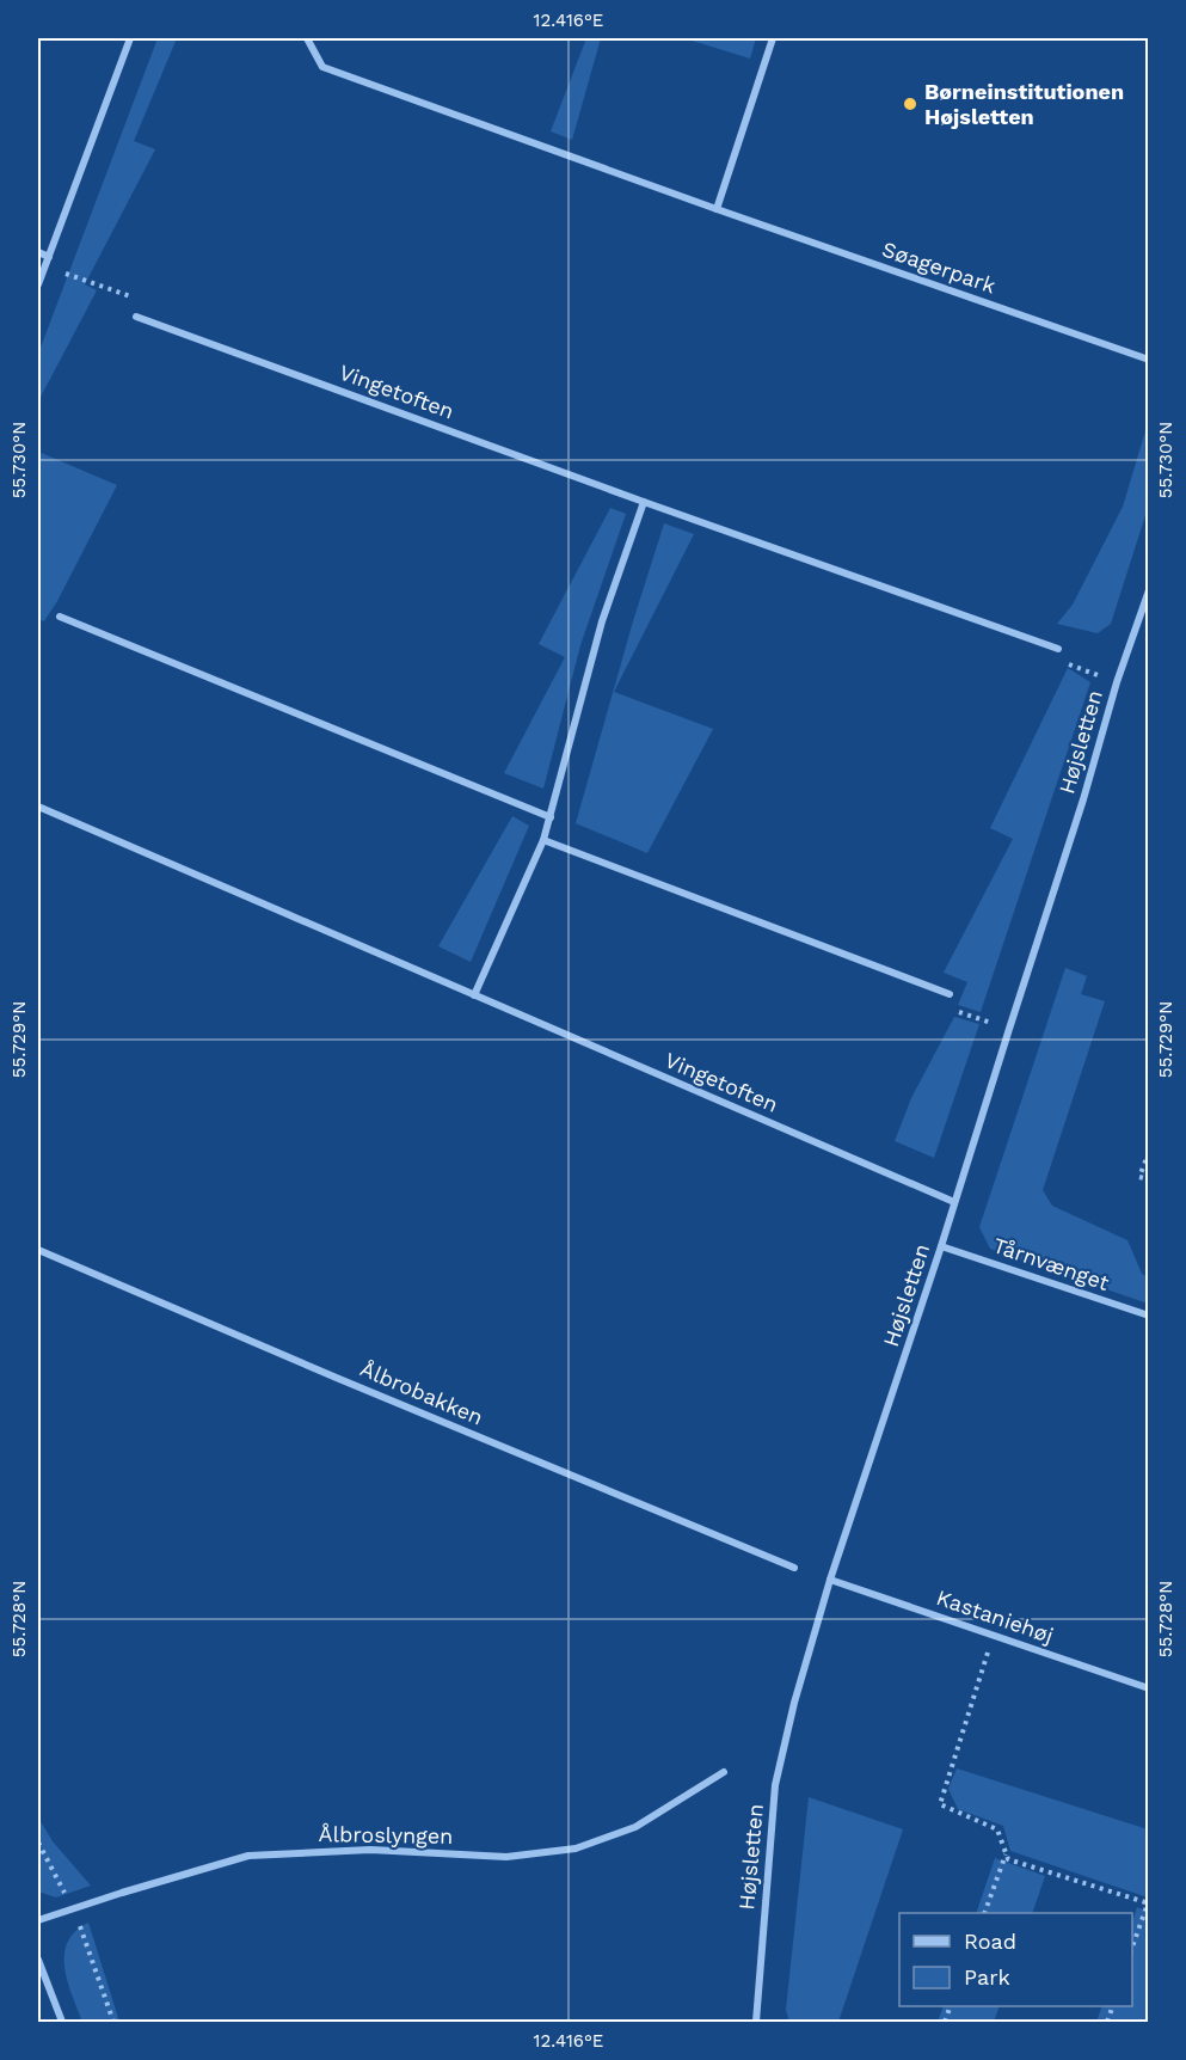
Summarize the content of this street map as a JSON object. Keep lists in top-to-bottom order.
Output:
{
  "streets": {
    "street": [
      "Søagerpark",
      "Vingetoften",
      "Højsletten",
      "Tårnvænget",
      "Ålbrobakken",
      "Kastaniehøj",
      "Ålbroslyngen"
    ]
  },
  "crossings": [
    ["Vingetoften", "Højsletten"],
    ["Højsletten", "Tårnvænget"],
    ["Højsletten", "Kastaniehøj"]
  ],
  "places": ["Børneinstitutionen Højsletten"],
  "legend": ["Road", "Park"],
  "coordinates": [
    "12.416°E",
    "55.730°N",
    "55.729°N",
    "55.728°N"
  ]
}
